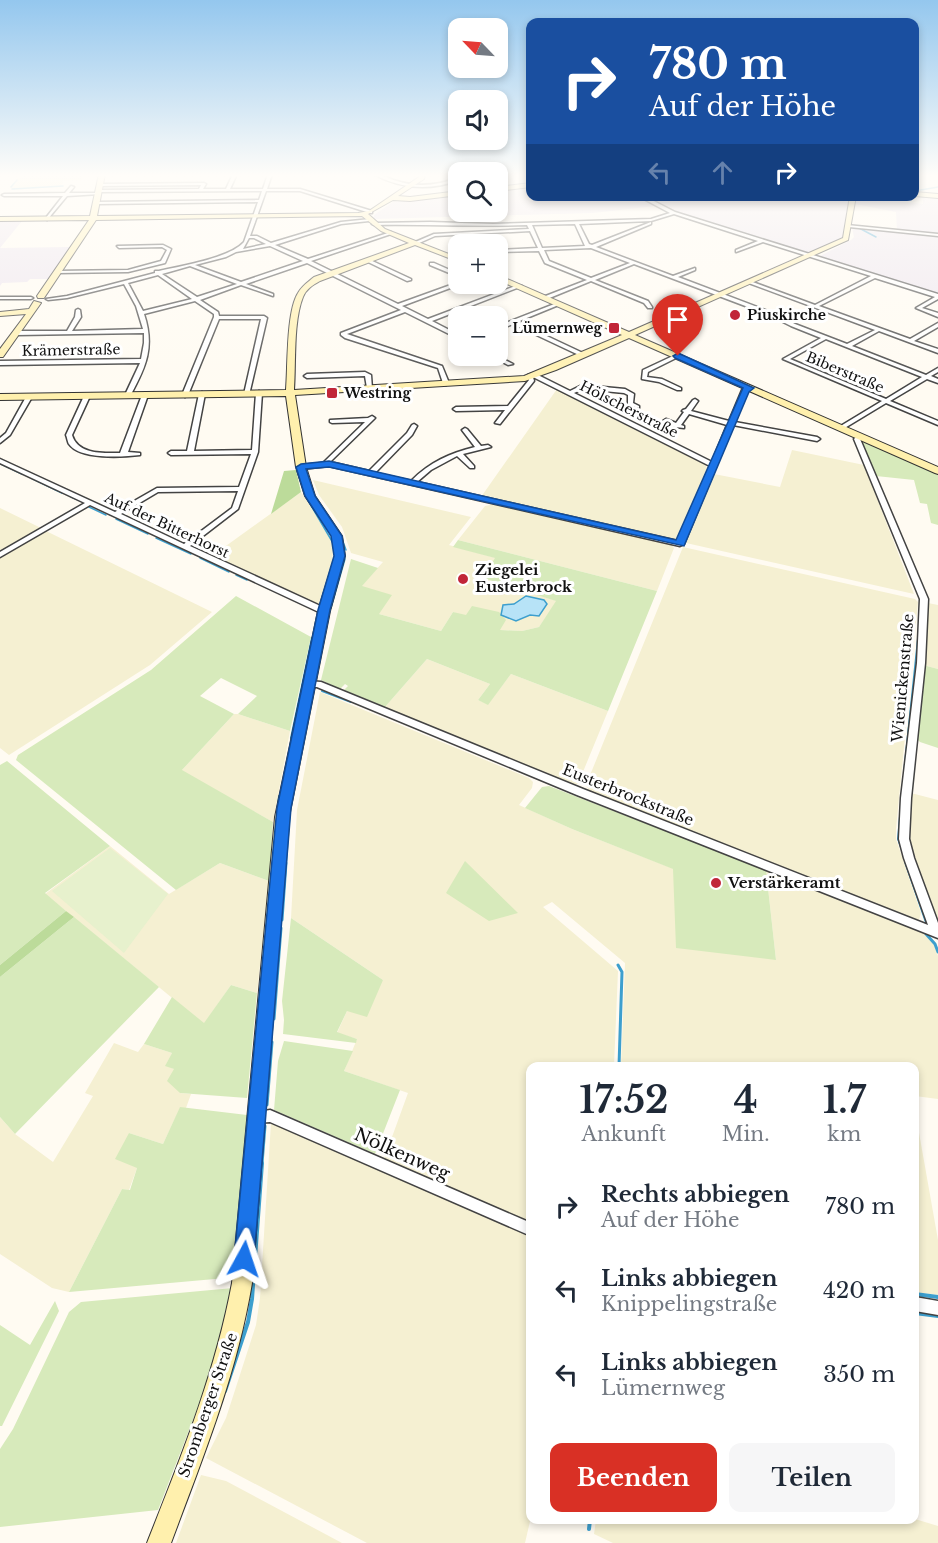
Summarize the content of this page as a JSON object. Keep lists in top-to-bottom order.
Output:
{
  "streets": {
    "main road": ["Stromberger Straße"],
    "street": [
      "Krämerstraße",
      "Biberstraße",
      "Hölscherstraße",
      "Auf der Bitterhorst",
      "Wienickenstraße",
      "Eusterbrockstraße",
      "Nölkenweg"
    ]
  },
  "crossings": [
    ["Auf der Bitterhorst", "Stromberger Straße"],
    ["Wienickenstraße", "Eusterbrockstraße"],
    ["Eusterbrockstraße", "Stromberger Straße"],
    ["Nölkenweg", "Stromberger Straße"]
  ],
  "places": {
    "other": ["Piuskirche", "Ziegelei Eusterbrock", "Verstärkeramt"],
    "transit": ["Lümernweg", "Westring"]
  },
  "north": "top left",
  "page": {
    "map_buttons": ["+", "−"],
    "turn": ["780 m", "Auf der Höhe"],
    "eta": [
      "17:52",
      "Ankunft",
      "4",
      "Min.",
      "1.7",
      "km"
    ],
    "list": [
      {
        "name": "Rechts abbiegen",
        "note": "Auf der Höhe",
        "value": "780 m"
      },
      {
        "name": "Links abbiegen",
        "note": "Knippelingstraße",
        "value": "420 m"
      },
      {
        "name": "Links abbiegen",
        "note": "Lümernweg",
        "value": "350 m"
      }
    ],
    "buttons": ["Beenden", "Teilen"]
  }
}
